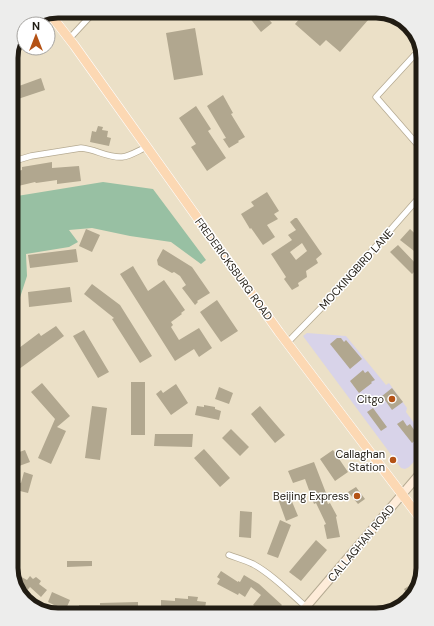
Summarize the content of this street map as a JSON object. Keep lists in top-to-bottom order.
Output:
{
  "streets": {
    "main road": ["FREDERICKSBURG ROAD", "CALLAGHAN ROAD"],
    "street": ["MOCKINGBIRD LANE"]
  },
  "crossings": [
    ["FREDERICKSBURG ROAD", "MOCKINGBIRD LANE"],
    ["FREDERICKSBURG ROAD", "CALLAGHAN ROAD"]
  ],
  "places": ["Citgo", "Callaghan Station", "Beijing Express"],
  "north": "top"
}
